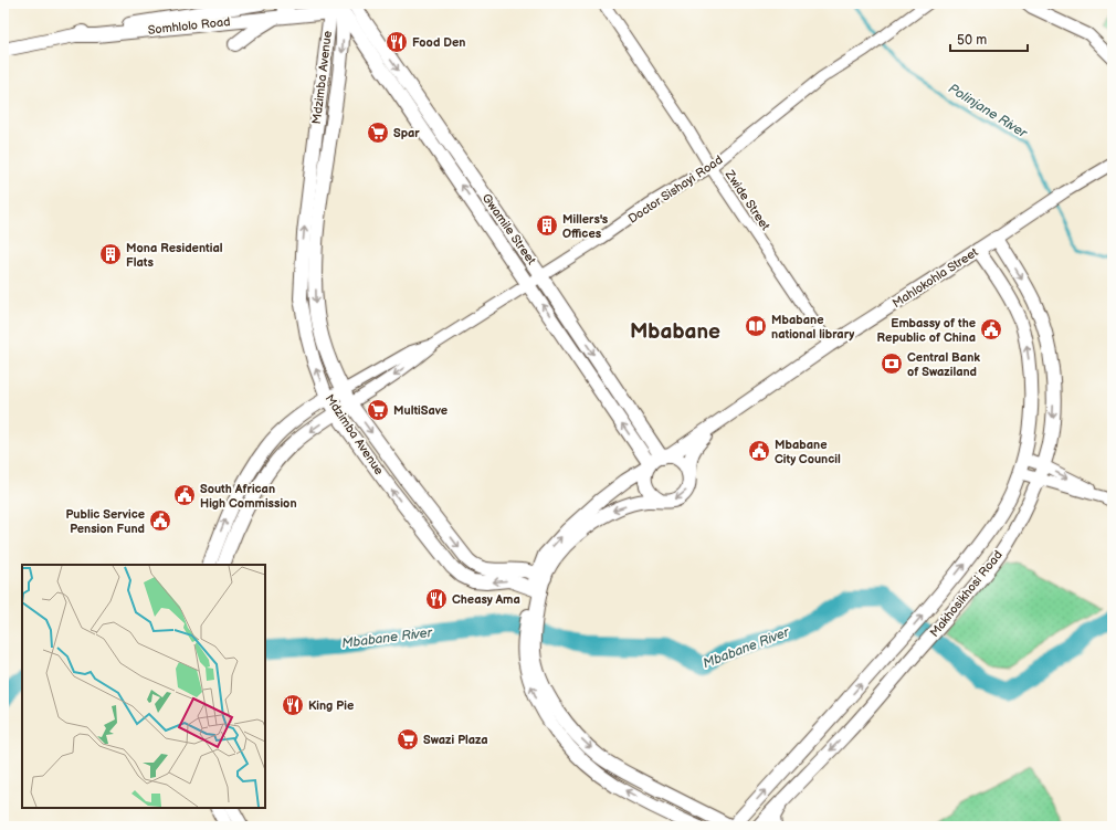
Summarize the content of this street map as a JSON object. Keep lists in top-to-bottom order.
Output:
{
  "streets": {
    "main road": [
      "Somhlolo Road",
      "Mdzimba Avenue",
      "Doctor Sishayi Road",
      "Gwamile Street",
      "Mahlokohla Street",
      "Makhosikhosi Road"
    ],
    "street": ["Zwide Street"]
  },
  "crossings": [
    ["Somhlolo Road", "Mdzimba Avenue"],
    ["Somhlolo Road", "Gwamile Street"],
    ["Mdzimba Avenue", "Doctor Sishayi Road"],
    ["Mdzimba Avenue", "Gwamile Street"],
    ["Mdzimba Avenue", "Mahlokohla Street"],
    ["Doctor Sishayi Road", "Zwide Street"],
    ["Doctor Sishayi Road", "Gwamile Street"],
    ["Zwide Street", "Mahlokohla Street"],
    ["Gwamile Street", "Mahlokohla Street"],
    ["Mahlokohla Street", "Makhosikhosi Road"]
  ],
  "districts": ["Mbabane"],
  "water": ["Polinjane River", "Mbabane River"],
  "places": {
    "restaurant": ["Food Den", "Cheasy Ama", "King Pie"],
    "supermarket": ["Spar", "MultiSave", "Swazi Plaza"],
    "building": ["Millers's Offices", "Mona Residential Flats"],
    "library": ["Mbabane national library"],
    "public building": [
      "Embassy of the Republic of China",
      "Mbabane City Council",
      "South African High Commission",
      "Public Service Pension Fund"
    ],
    "bank": ["Central Bank of Swaziland"]
  },
  "scale_bar": "50 m"
}
